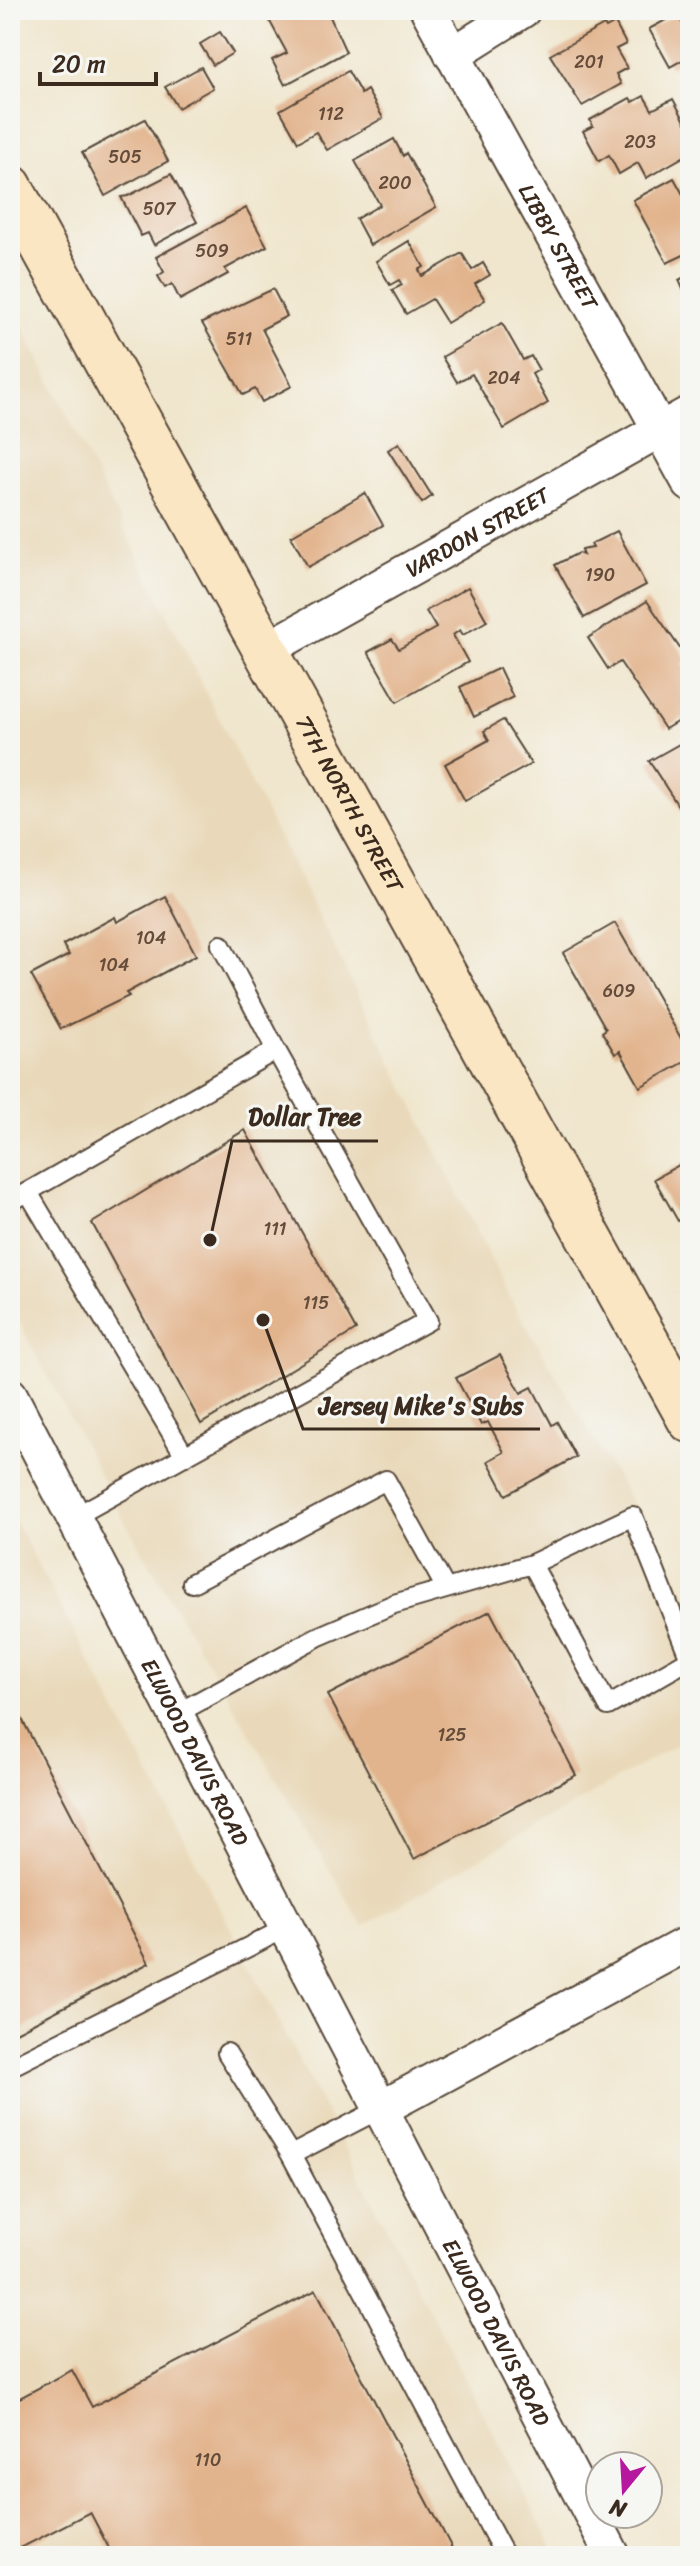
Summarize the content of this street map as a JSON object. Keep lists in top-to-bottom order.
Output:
{
  "streets": {
    "street": [
      "LIBBY STREET",
      "VARDON STREET",
      "7TH NORTH STREET",
      "ELWOOD DAVIS ROAD"
    ]
  },
  "crossings": [
    ["LIBBY STREET", "VARDON STREET"],
    ["VARDON STREET", "7TH NORTH STREET"]
  ],
  "places": ["Dollar Tree", "Jersey Mike's Subs"],
  "house_numbers": [
    "201",
    "112",
    "203",
    "505",
    "200",
    "507",
    "509",
    "511",
    "204",
    "190",
    "104",
    "104",
    "609",
    "111",
    "115",
    "125",
    "110"
  ],
  "scale_bar": "20 m",
  "north": "bottom"
}
